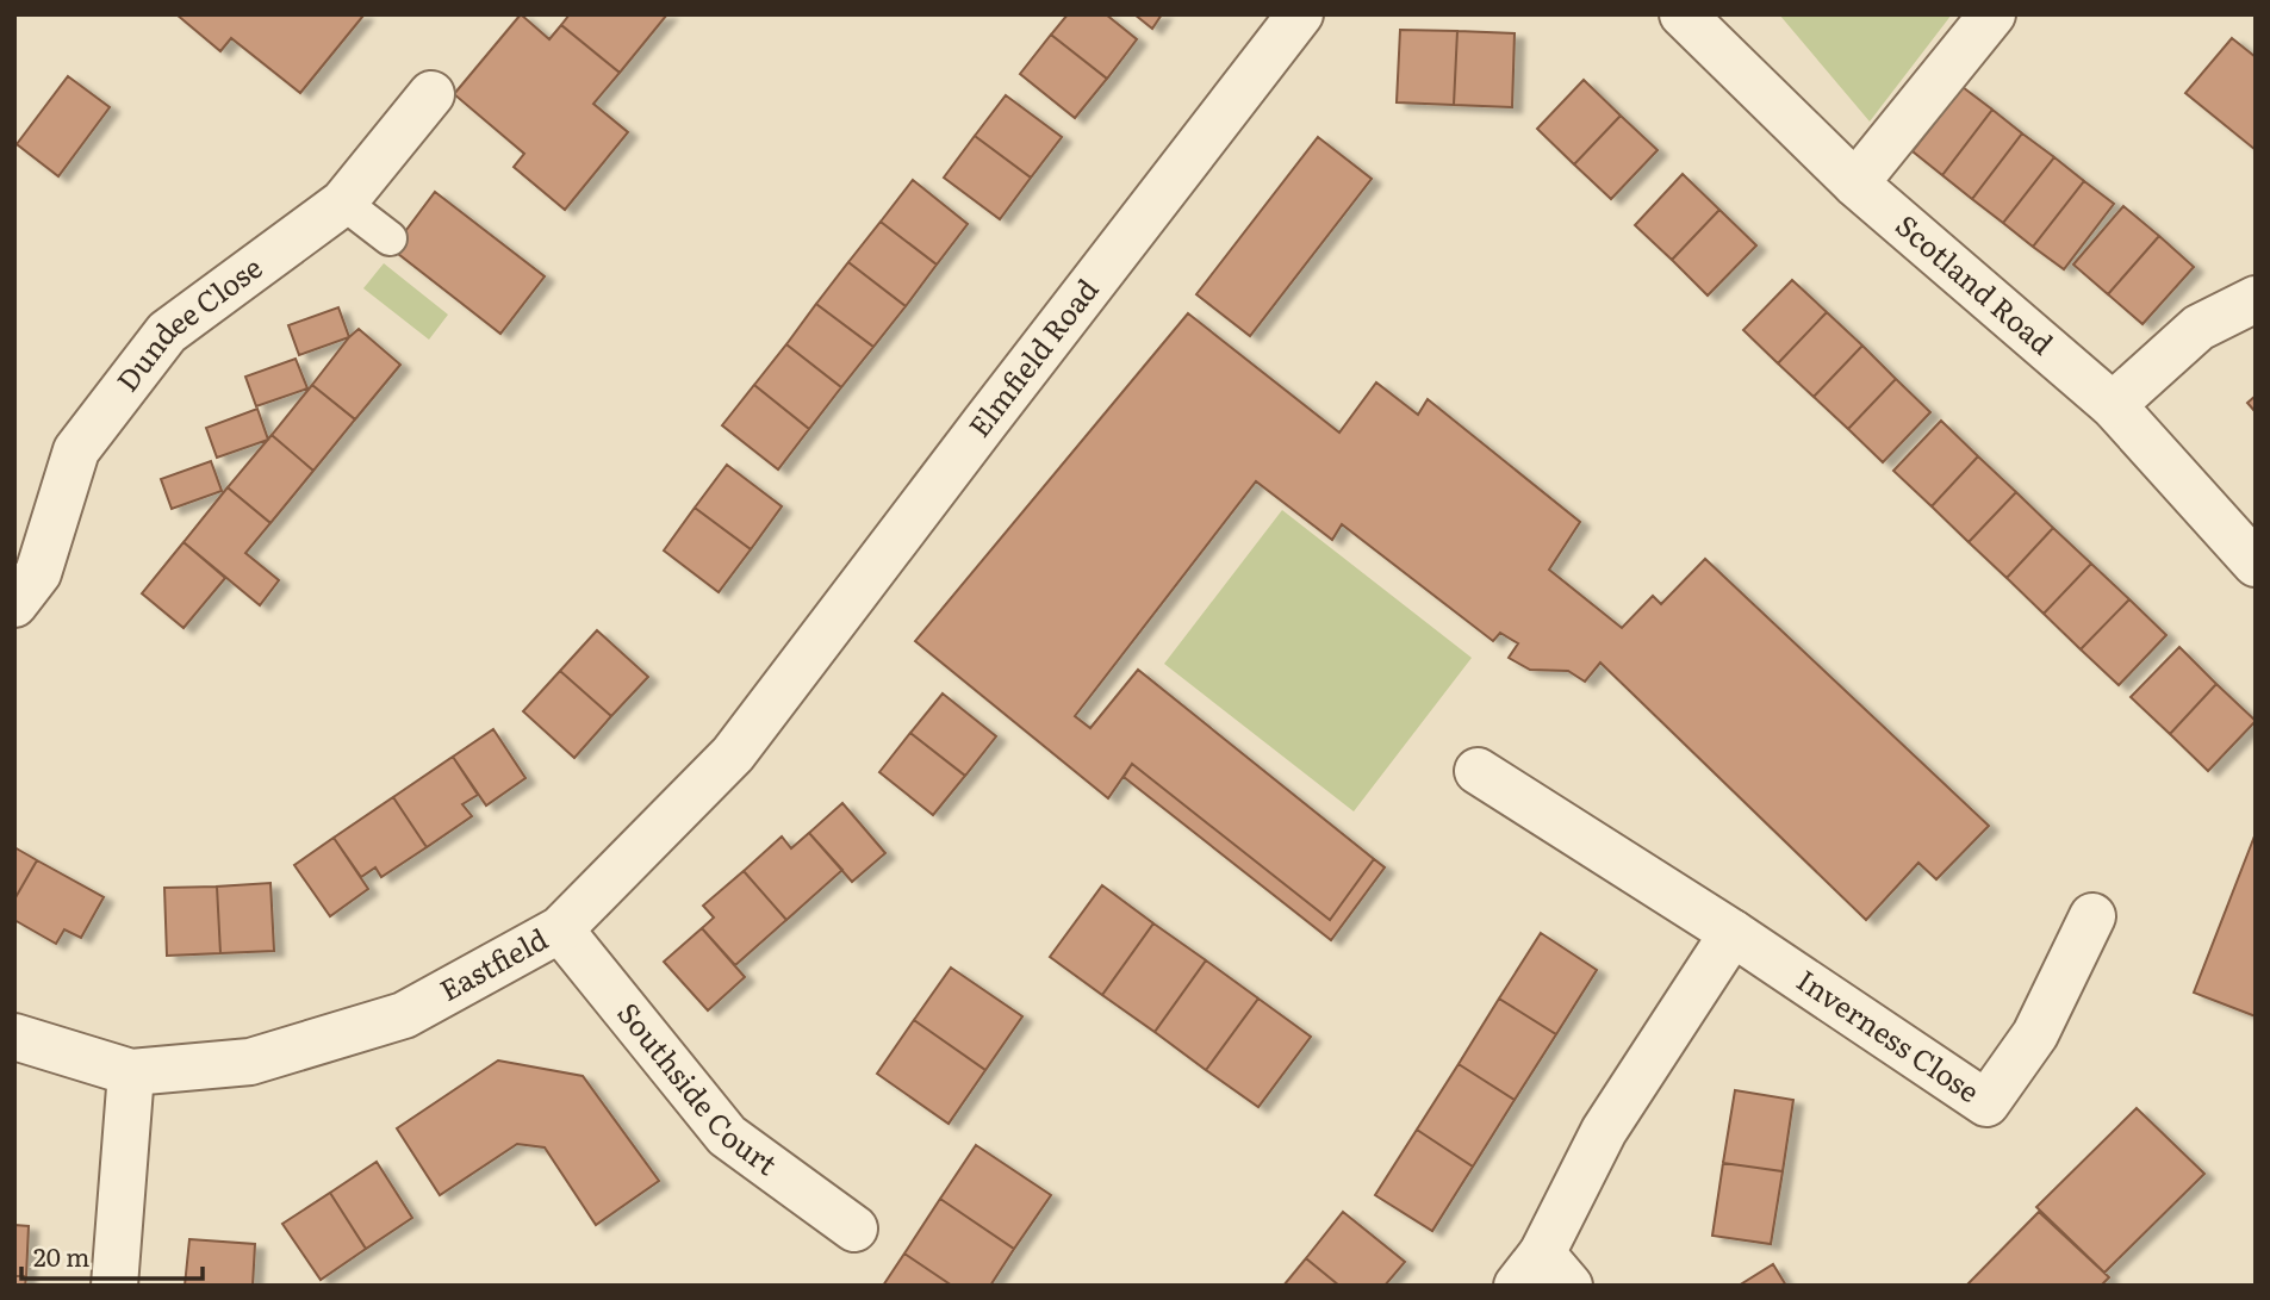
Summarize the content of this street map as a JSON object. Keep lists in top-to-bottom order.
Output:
{
  "streets": {
    "street": [
      "Scotland Road",
      "Dundee Close",
      "Elmfield Road",
      "Eastfield",
      "Inverness Close",
      "Southside Court"
    ]
  },
  "crossings": [
    ["Elmfield Road", "Eastfield"],
    ["Eastfield", "Southside Court"]
  ],
  "scale_bar": "20 m"
}
